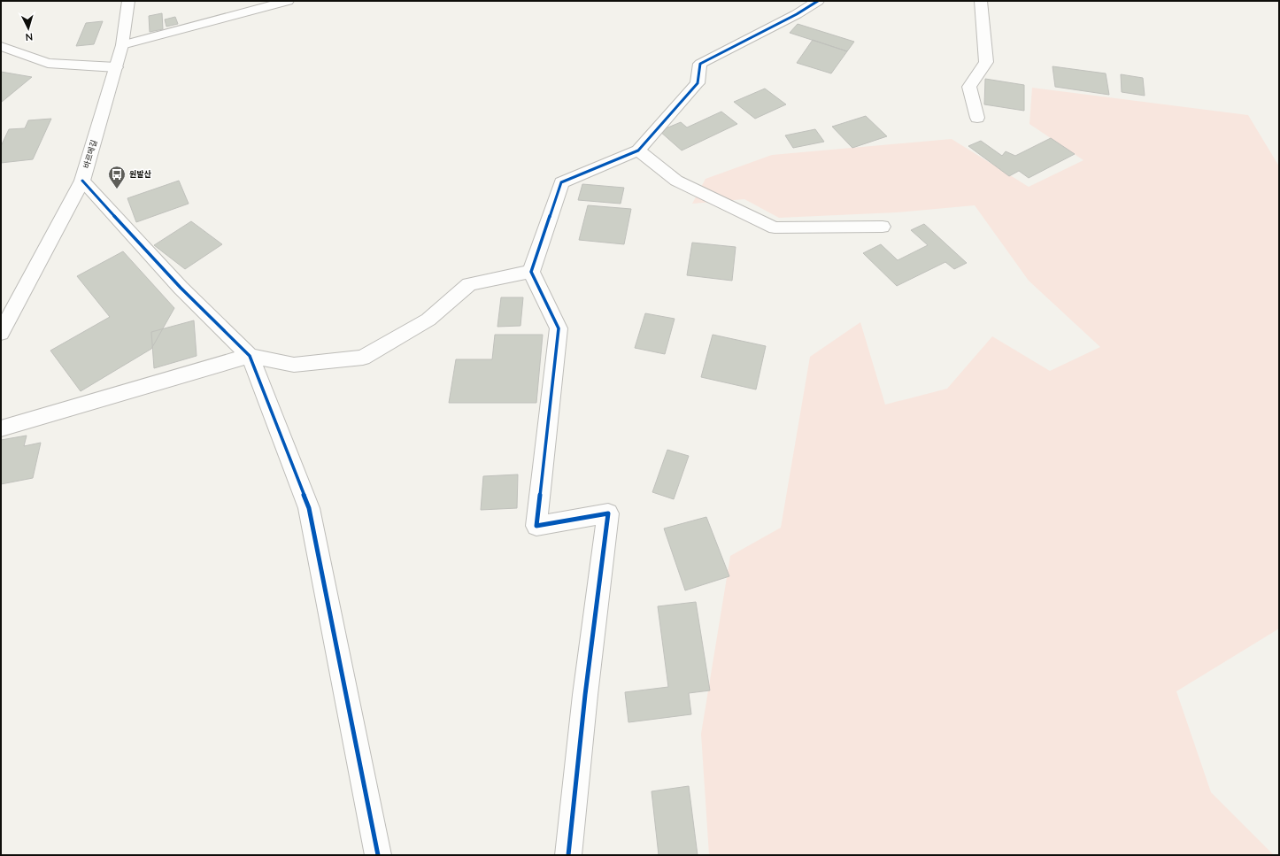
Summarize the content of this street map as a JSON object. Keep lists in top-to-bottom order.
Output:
{
  "streets": {
    "street": ["바르메길"]
  },
  "places": {
    "bus stop": ["원발산"]
  },
  "north": "bottom"
}
